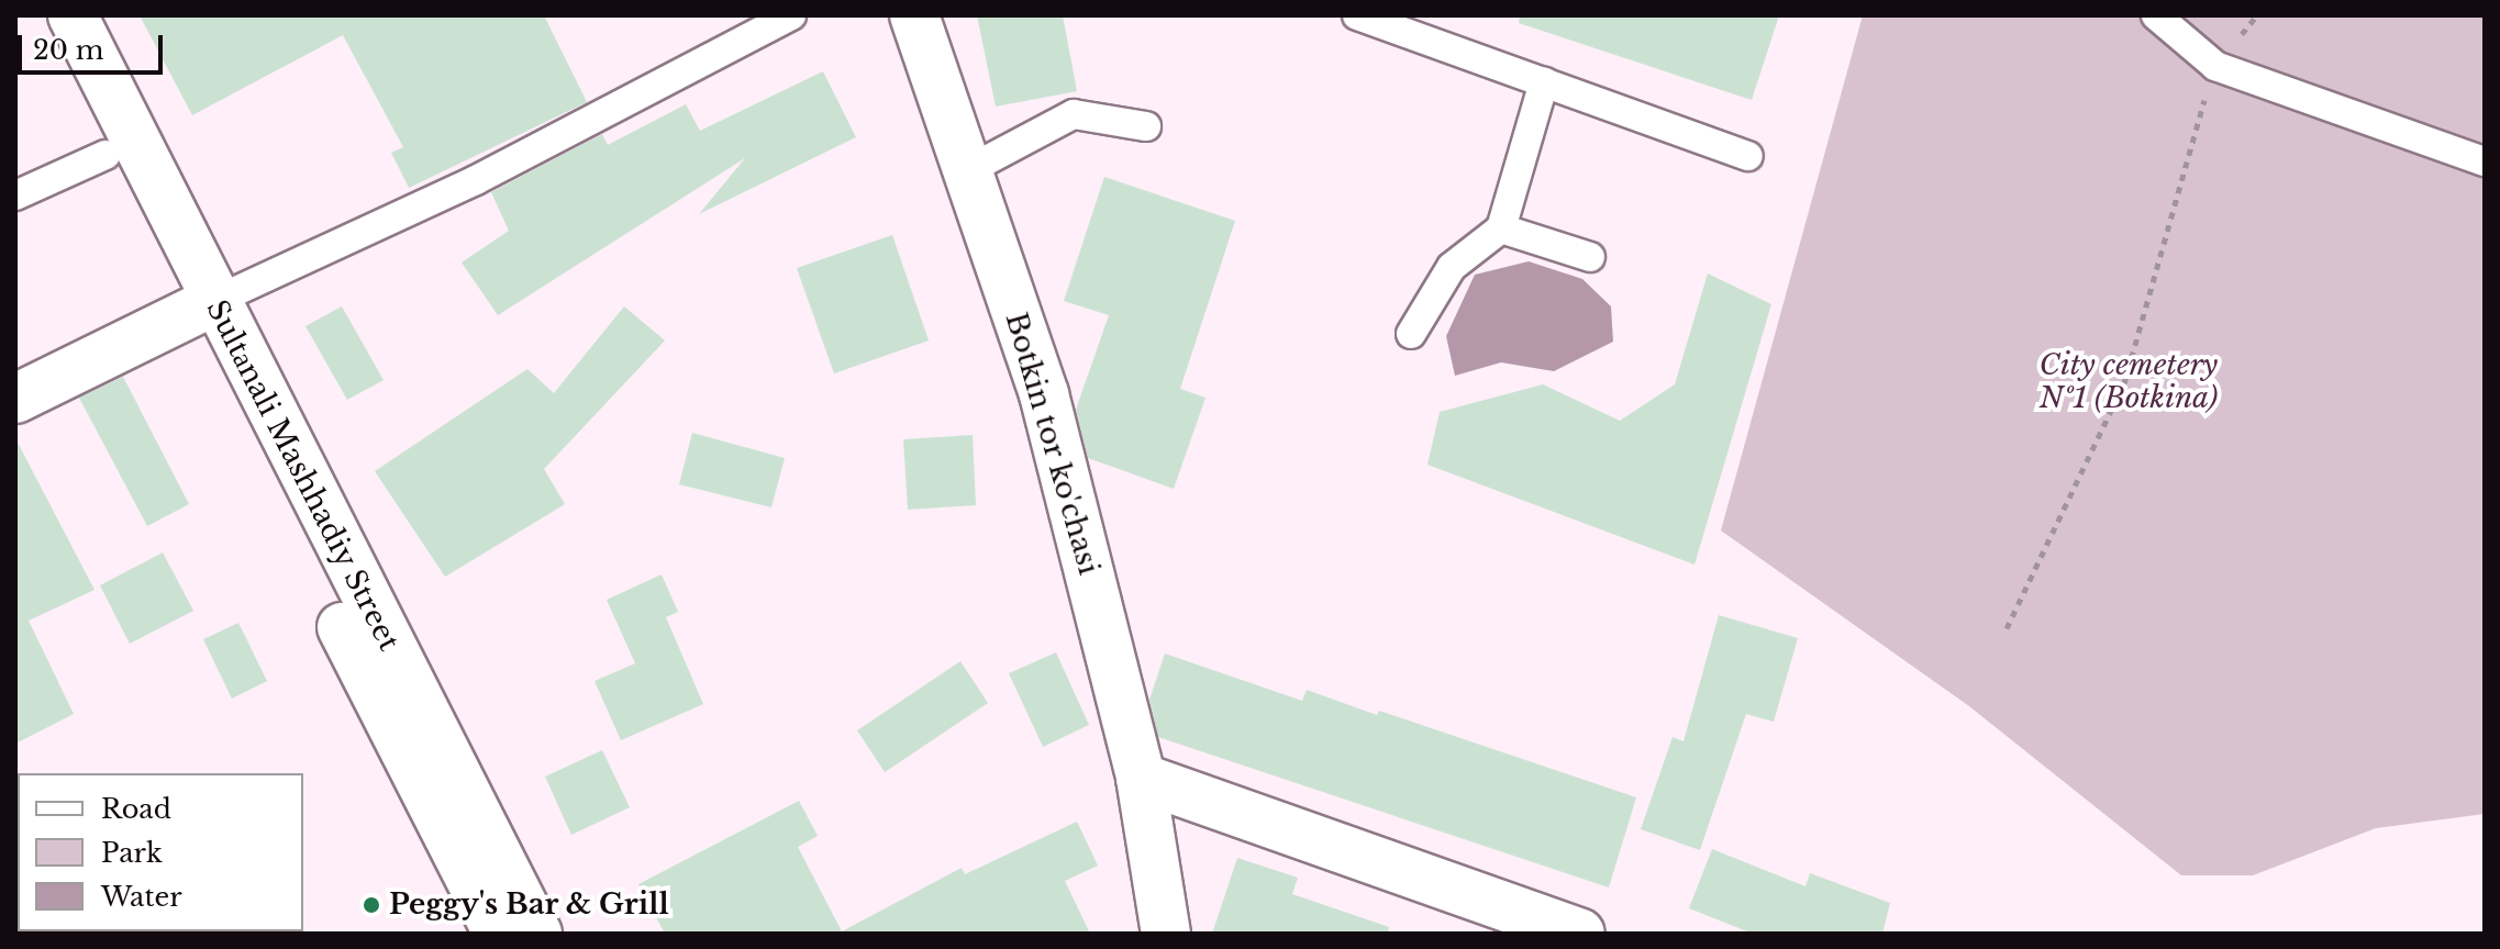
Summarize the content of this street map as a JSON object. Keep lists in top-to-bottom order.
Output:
{
  "streets": {
    "street": ["Botkin tor ko'chasi", "Sultаnali Mashhadiy Street"]
  },
  "parks": ["City cemetery №1 (Botkina)"],
  "places": ["Peggy's Bar & Grill"],
  "legend": ["Road", "Park", "Water"],
  "scale_bar": "20 m"
}
